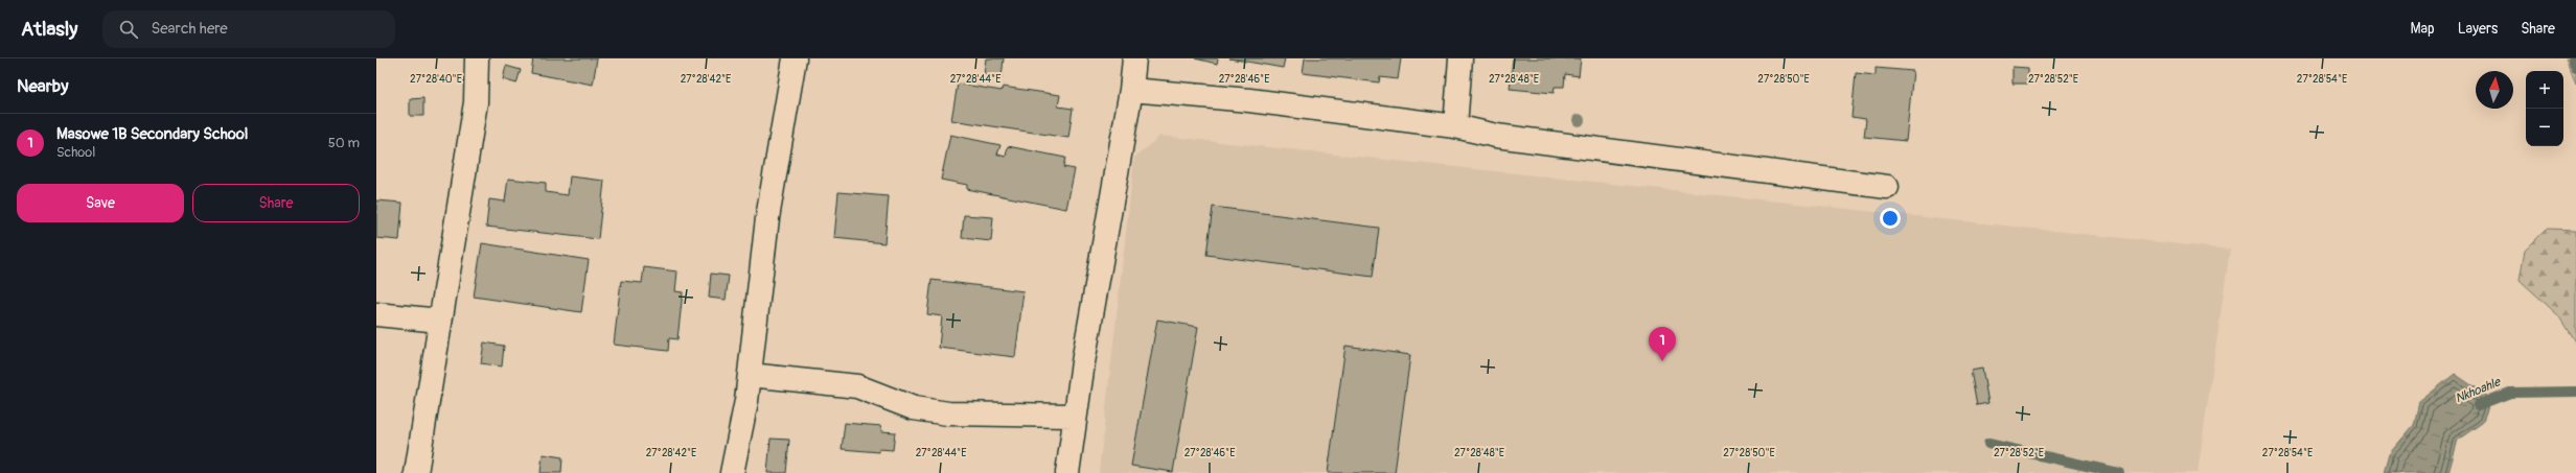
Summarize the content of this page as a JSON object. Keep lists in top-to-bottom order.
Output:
{
  "water": ["Nkhoahle"],
  "north": "top",
  "page": {
    "header": "Atlasly",
    "search": "Search here",
    "nav": ["Map", "Layers", "Share"],
    "heading": "Nearby",
    "map_buttons": ["+", "−"],
    "list": [
      {
        "mark": "1",
        "name": "Masowe 1B Secondary School",
        "note": "School",
        "value": "50 m"
      }
    ],
    "buttons": ["Save", "Share"],
    "pins": "1"
  },
  "coordinates": [
    "27°28'40\"E",
    "27°28'42\"E",
    "27°28'44\"E",
    "27°28'46\"E",
    "27°28'48\"E",
    "27°28'50\"E",
    "27°28'52\"E",
    "27°28'54\"E"
  ]
}
